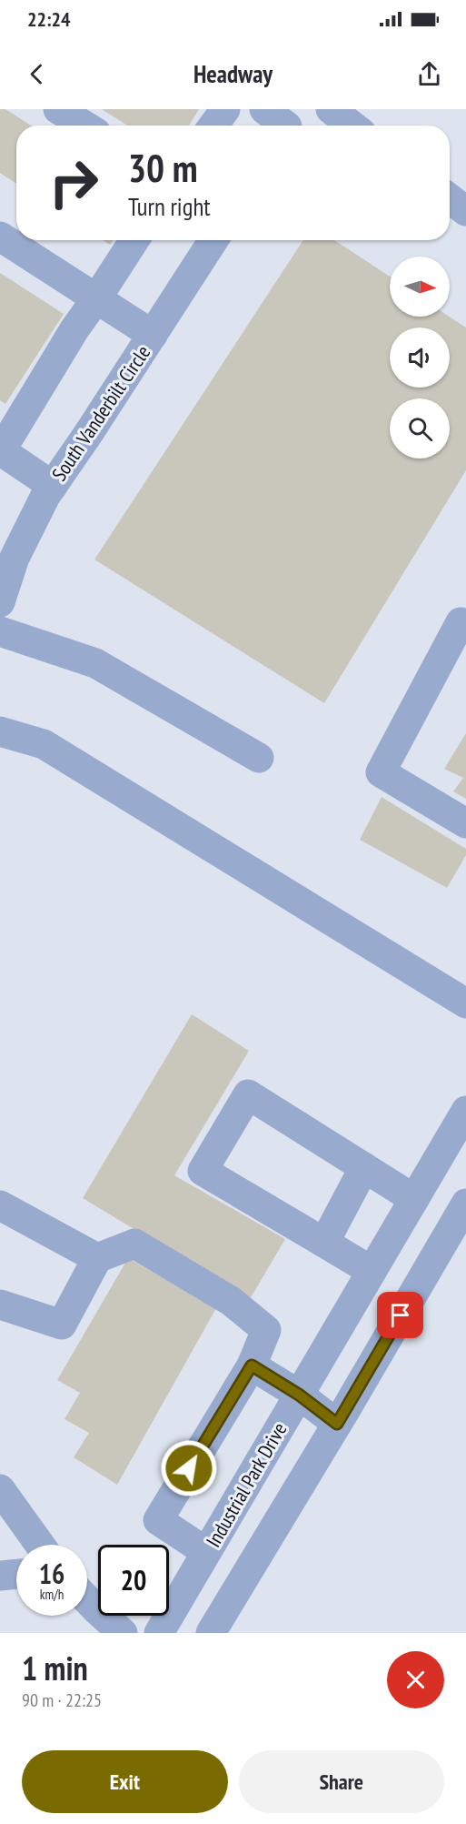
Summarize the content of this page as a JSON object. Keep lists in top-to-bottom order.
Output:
{
  "streets": {
    "street": ["South Vanderbilt Circle", "Industrial Park Drive"]
  },
  "north": "right",
  "page": {
    "status": "22:24",
    "header": "Headway",
    "turn": ["30 m", "Turn right"],
    "speed": "16 km/h",
    "limit": "20",
    "heading": ["1 min", "90 m · 22:25"],
    "buttons": ["Exit", "Share"]
  }
}
